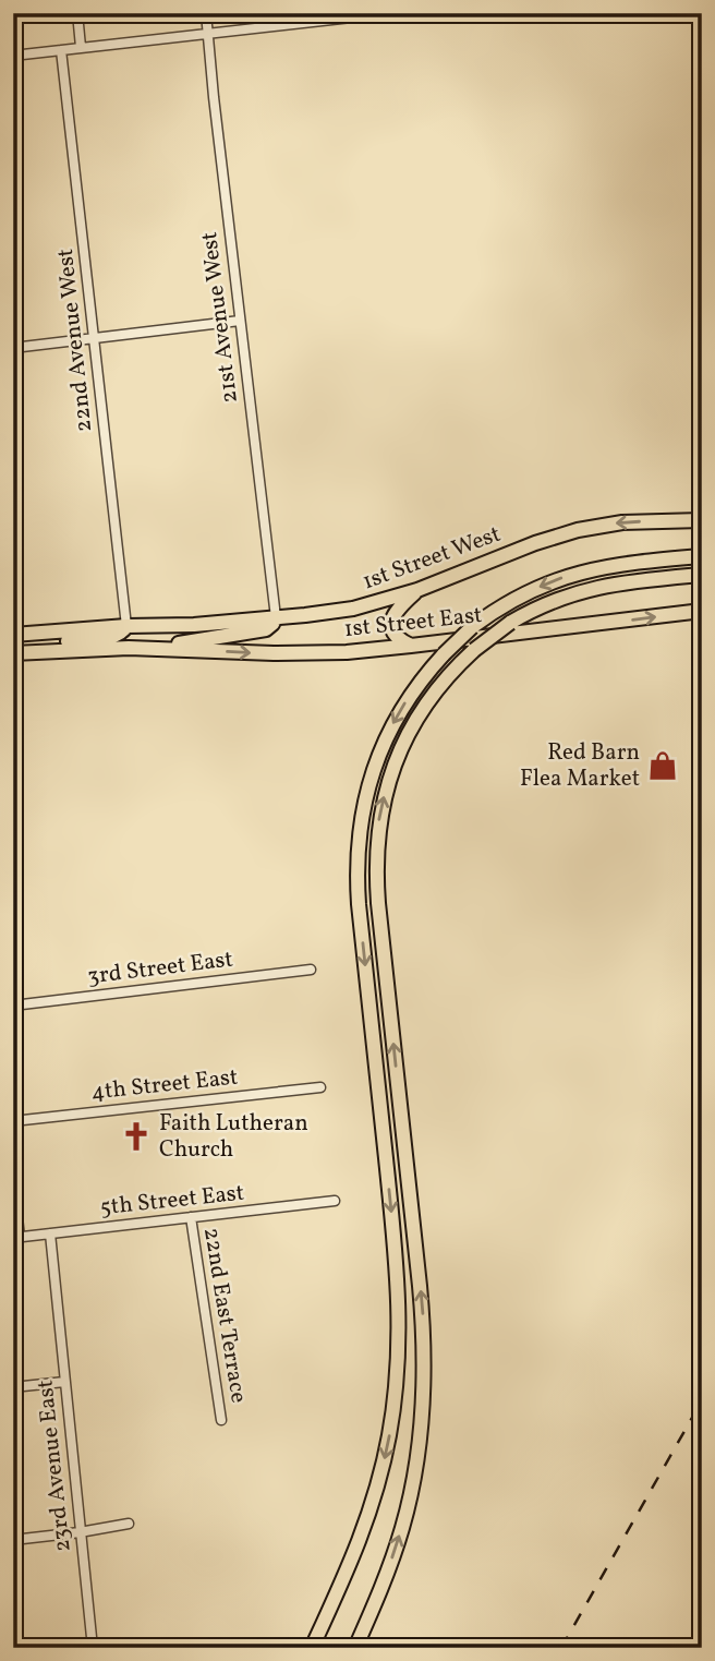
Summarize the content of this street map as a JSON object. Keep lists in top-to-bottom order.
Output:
{
  "streets": {
    "main road": ["1st Street West", "1st Street East"],
    "street": [
      "21st Avenue West",
      "22nd Avenue West",
      "3rd Street East",
      "4th Street East",
      "5th Street East",
      "22nd East Terrace",
      "23rd Avenue East"
    ]
  },
  "crossings": [
    ["21st Avenue West", "1st Street West"],
    ["22nd Avenue West", "1st Street West"],
    ["5th Street East", "22nd East Terrace"],
    ["5th Street East", "23rd Avenue East"]
  ],
  "one_way": ["1st Street West", "1st Street East"],
  "places": {
    "shop": ["Red Barn Flea Market"],
    "church": ["Faith Lutheran Church"]
  }
}
